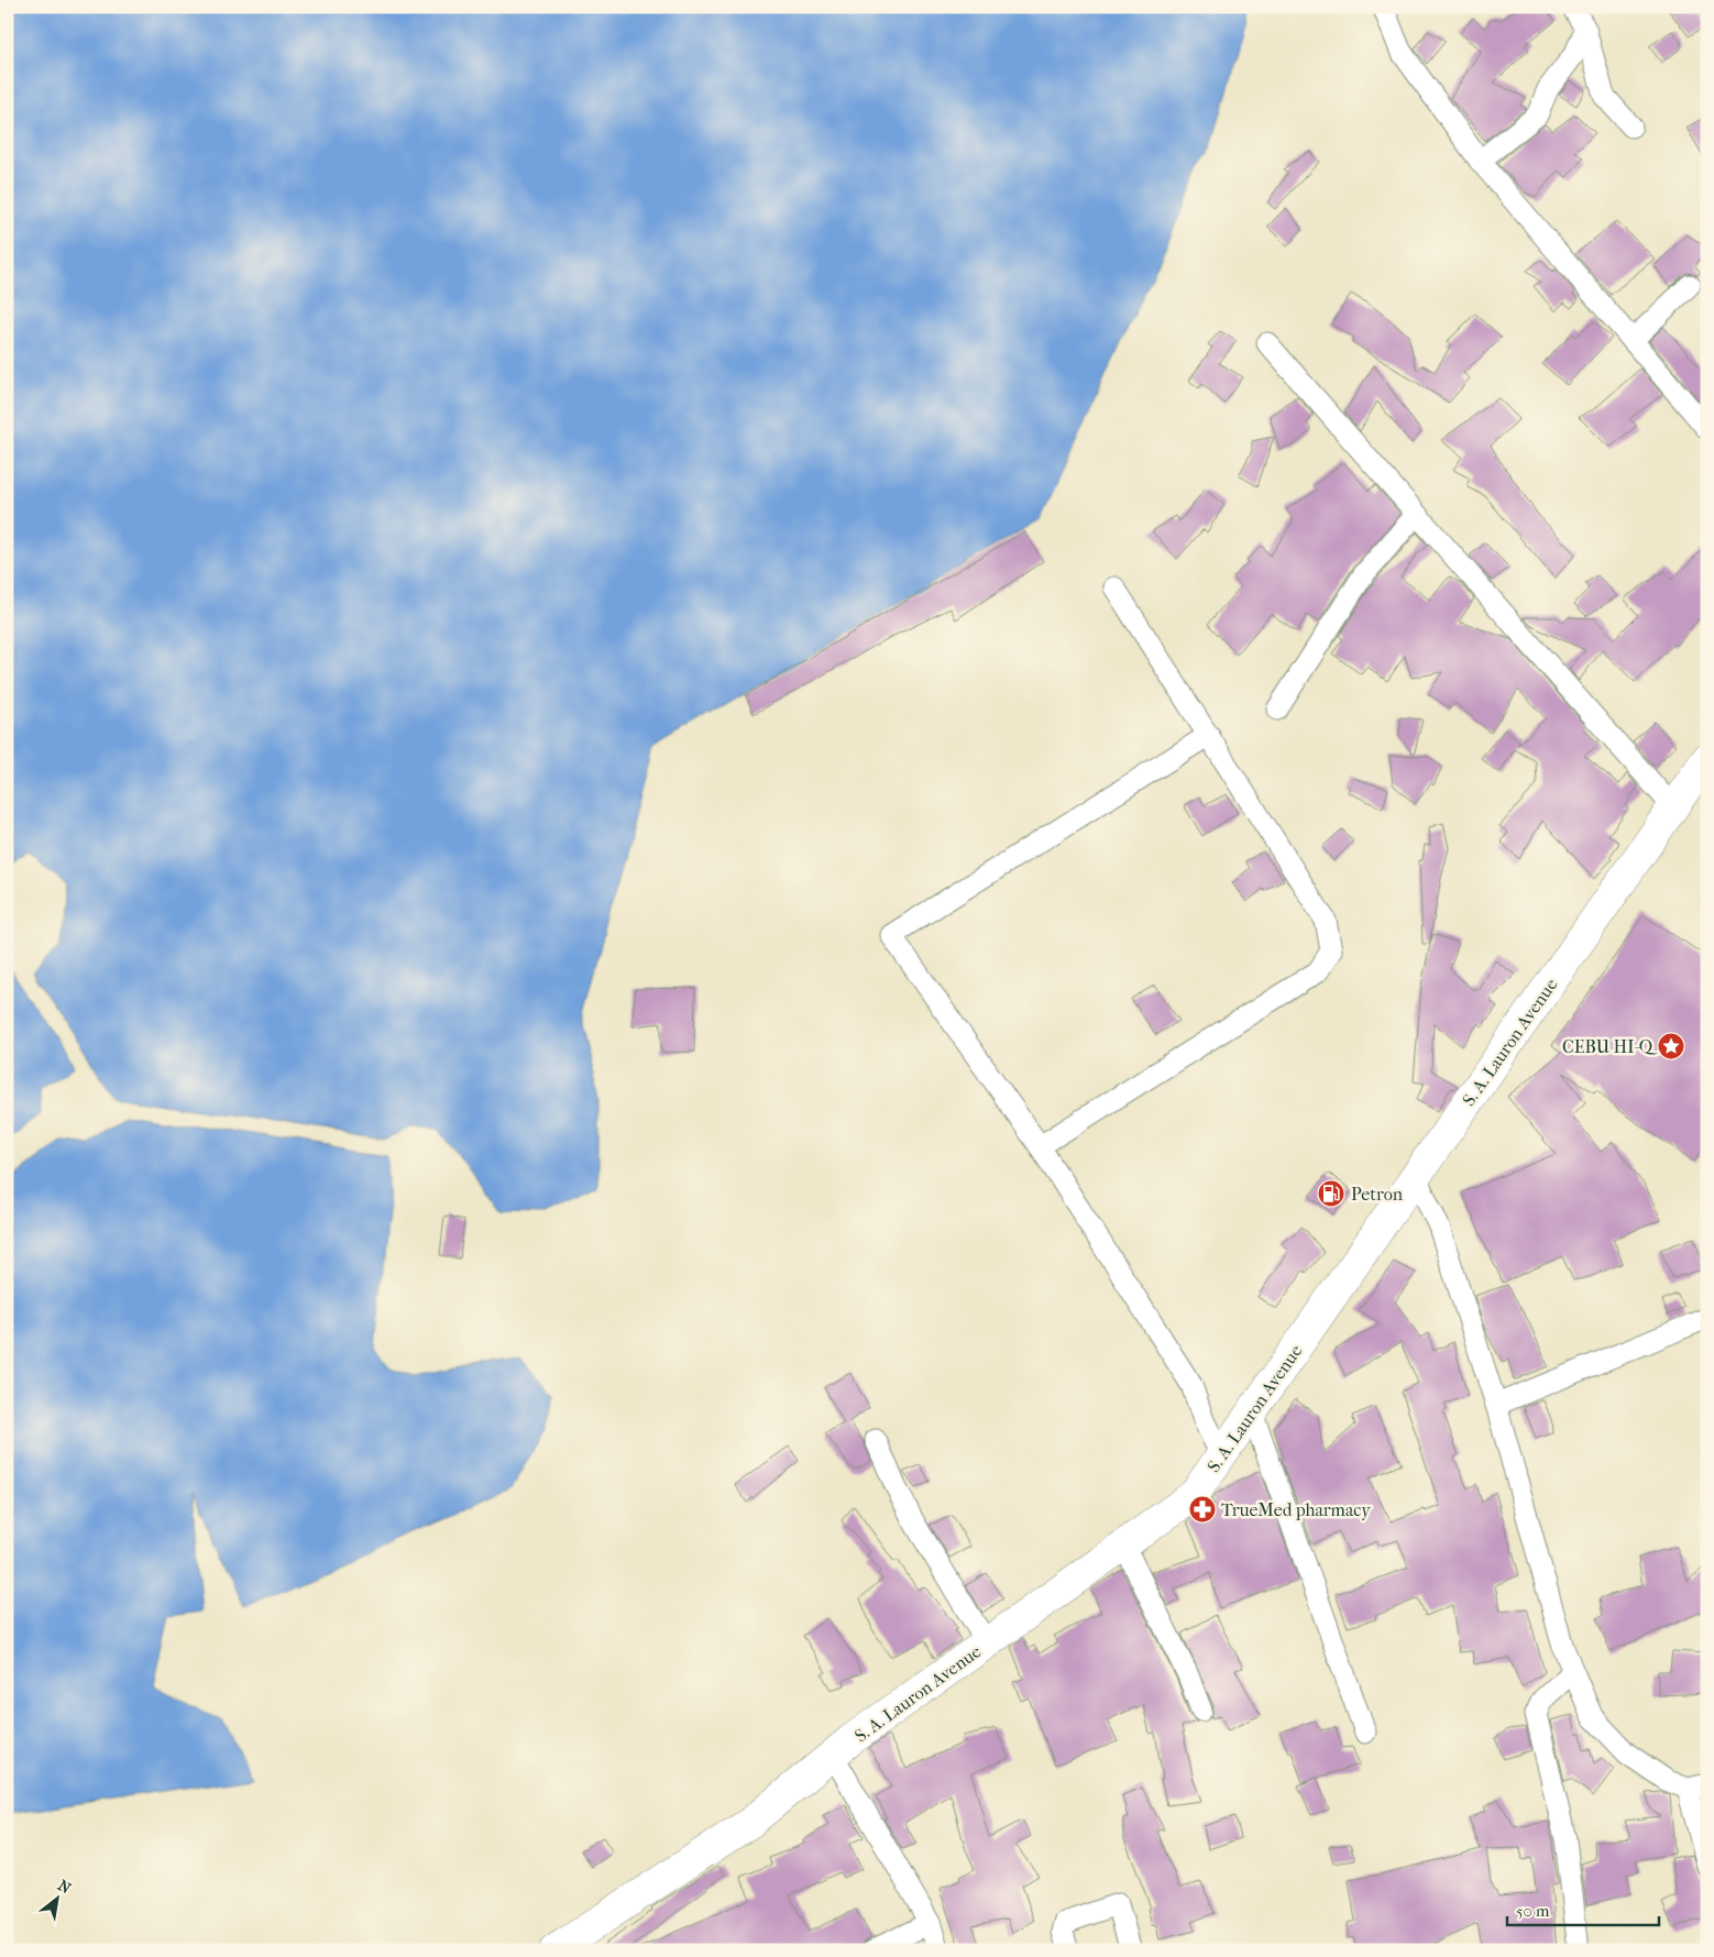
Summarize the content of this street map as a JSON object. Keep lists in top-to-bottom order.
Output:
{
  "streets": {
    "highway": ["S. A. Lauron Avenue"]
  },
  "places": {
    "place": ["CEBU HI-Q"],
    "fuel station": ["Petron"],
    "pharmacy": ["TrueMed pharmacy"]
  },
  "scale_bar": "50 m",
  "north": "top right"
}
